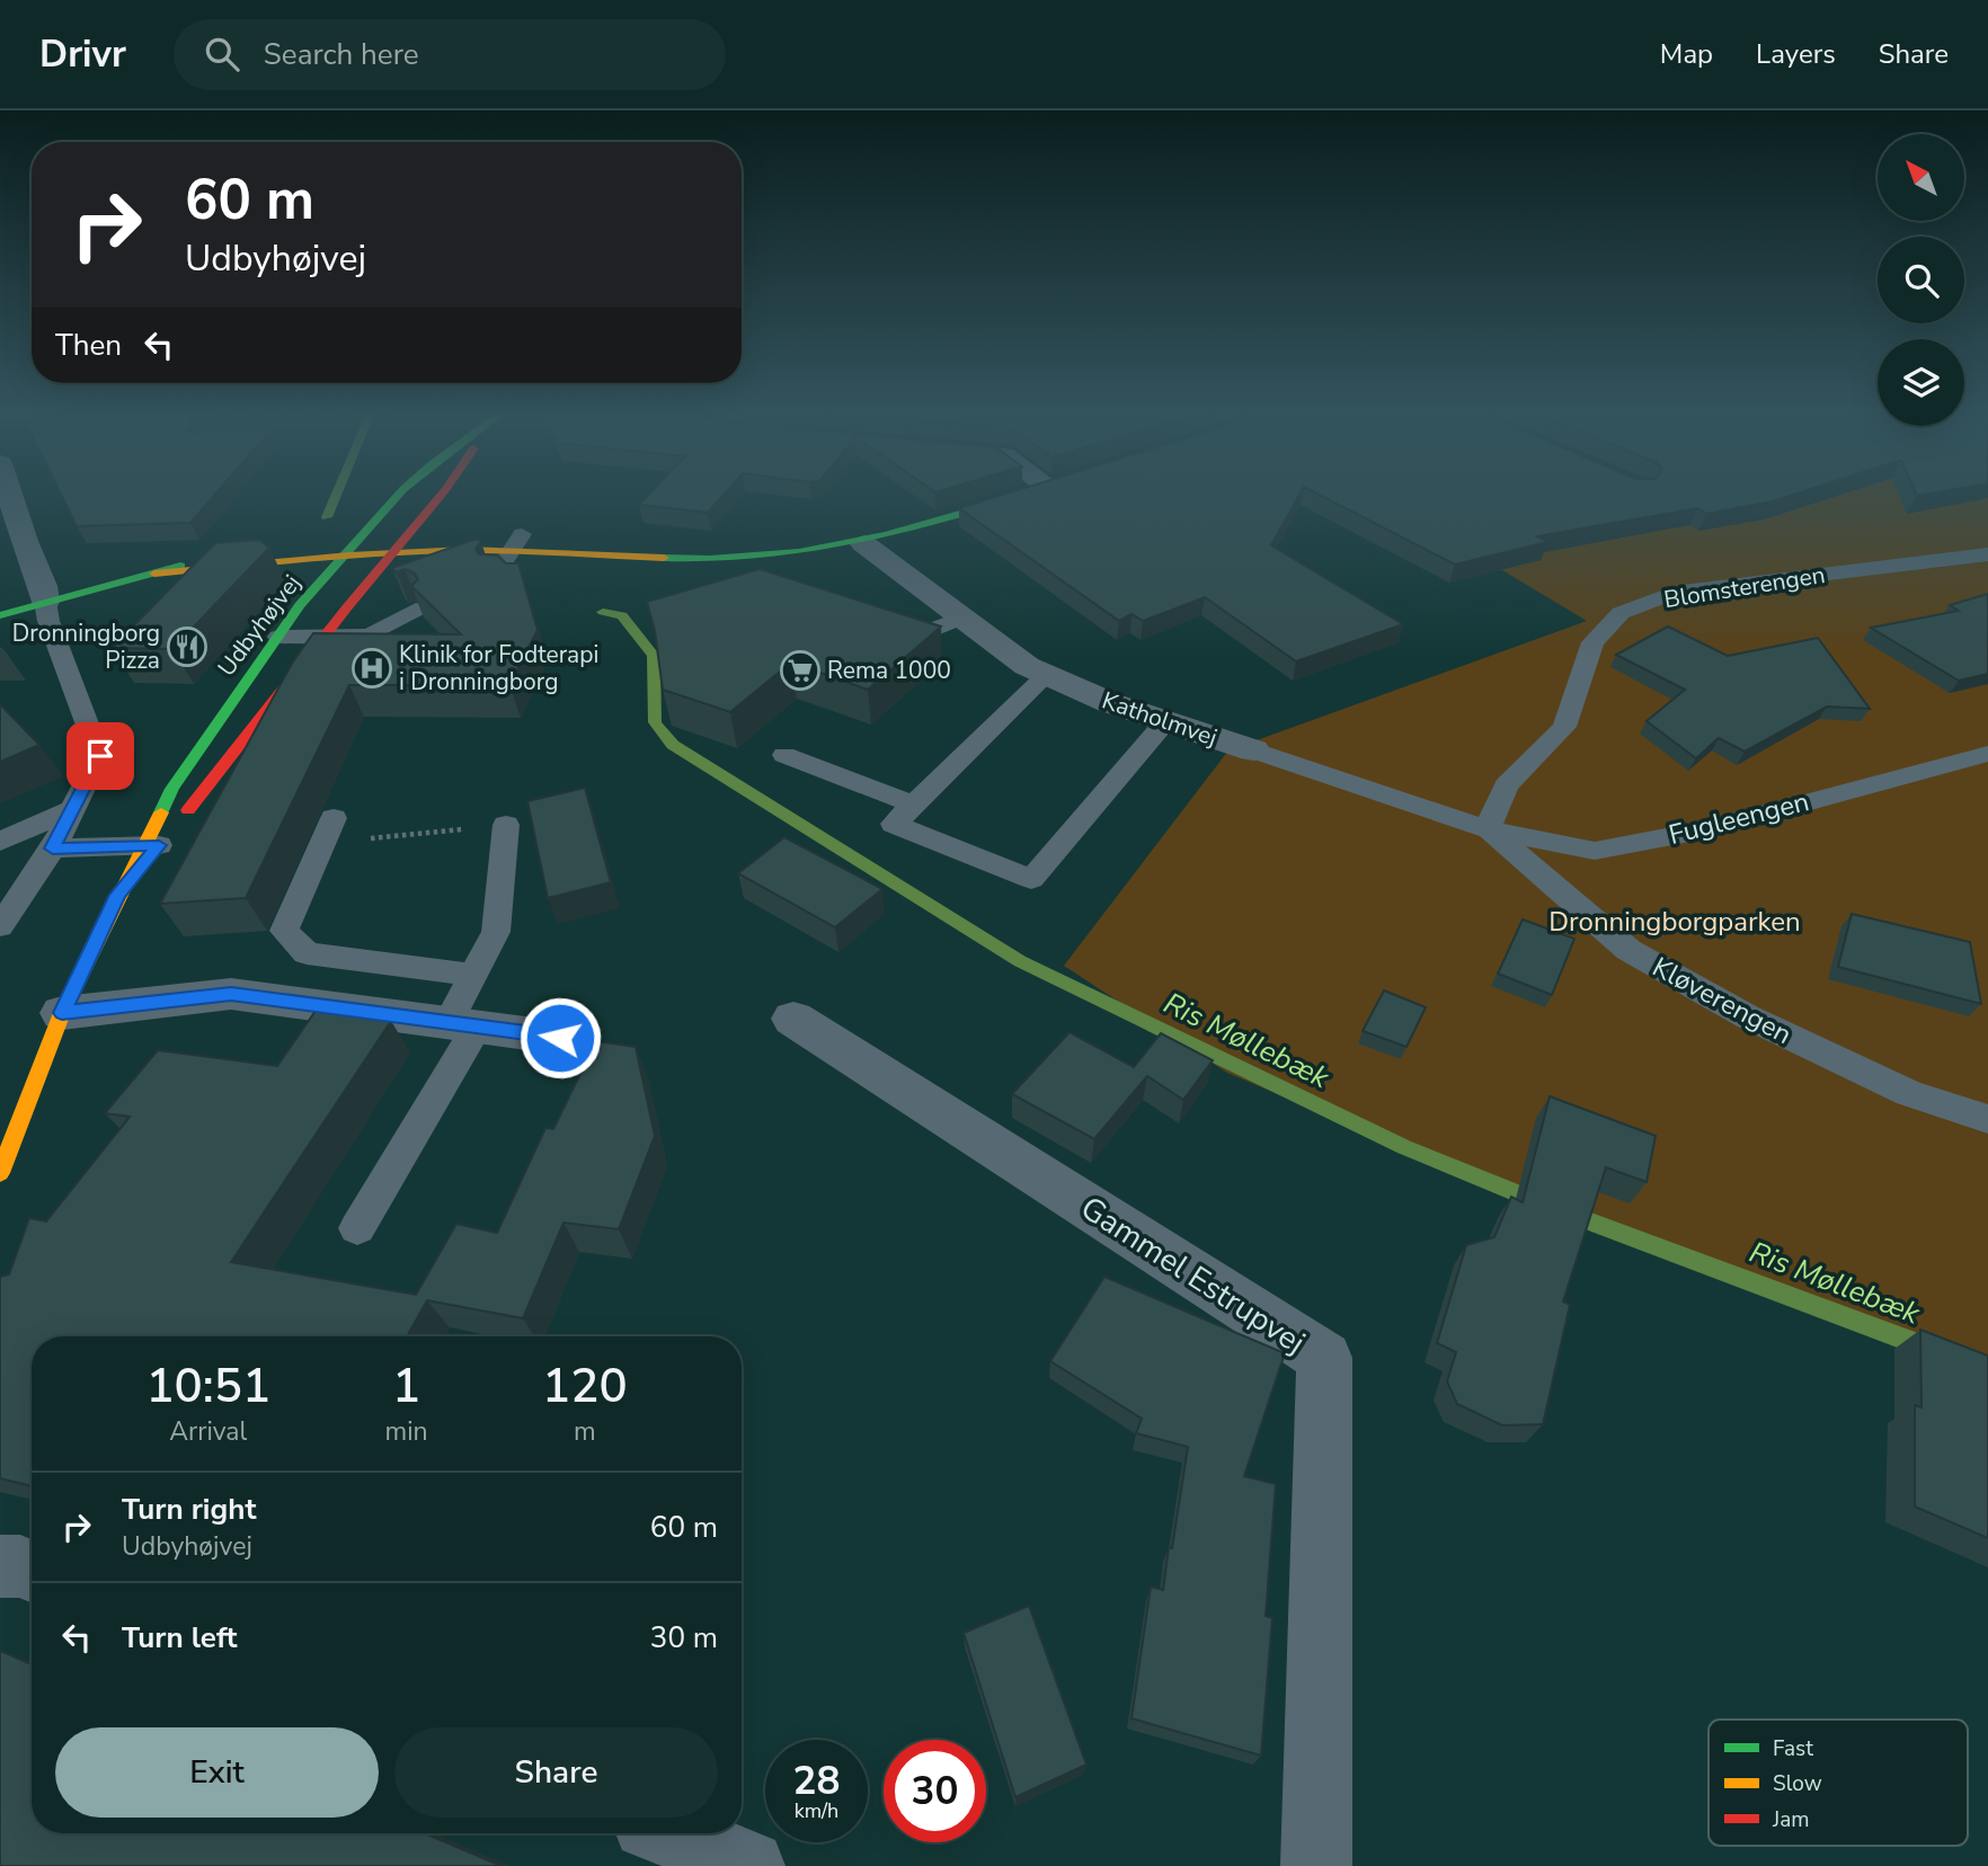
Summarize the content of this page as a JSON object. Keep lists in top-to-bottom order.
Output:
{
  "streets": {
    "street": ["Udbyhøjvej", "Katholmvej", "Gammel Estrupvej"],
    "lane": ["Blomsterengen", "Fugleengen", "Kløverengen"]
  },
  "crossings": [
    ["Blomsterengen", "Katholmvej"],
    ["Blomsterengen", "Fugleengen"],
    ["Blomsterengen", "Kløverengen"],
    ["Katholmvej", "Fugleengen"],
    ["Katholmvej", "Kløverengen"],
    ["Fugleengen", "Kløverengen"]
  ],
  "water": ["Ris Møllebæk"],
  "parks": ["Dronningborgparken"],
  "places": {
    "restaurant": ["Dronningborg Pizza"],
    "hospital": ["Klinik for Fodterapi i Dronningborg"],
    "supermarket": ["Rema 1000"]
  },
  "legend": ["Fast", "Slow", "Jam"],
  "north": "top left",
  "page": {
    "header": "Drivr",
    "search": "Search here",
    "nav": ["Map", "Layers", "Share"],
    "turn": ["60 m", "Udbyhøjvej"],
    "then": "Then",
    "eta": [
      "10:51",
      "Arrival",
      "1",
      "min",
      "120",
      "m"
    ],
    "list": [
      {
        "name": "Turn right",
        "note": "Udbyhøjvej",
        "value": "60 m"
      },
      {
        "name": "Turn left",
        "value": "30 m"
      }
    ],
    "buttons": ["Exit", "Share"],
    "speed": "28 km/h",
    "limit": "30"
  }
}
